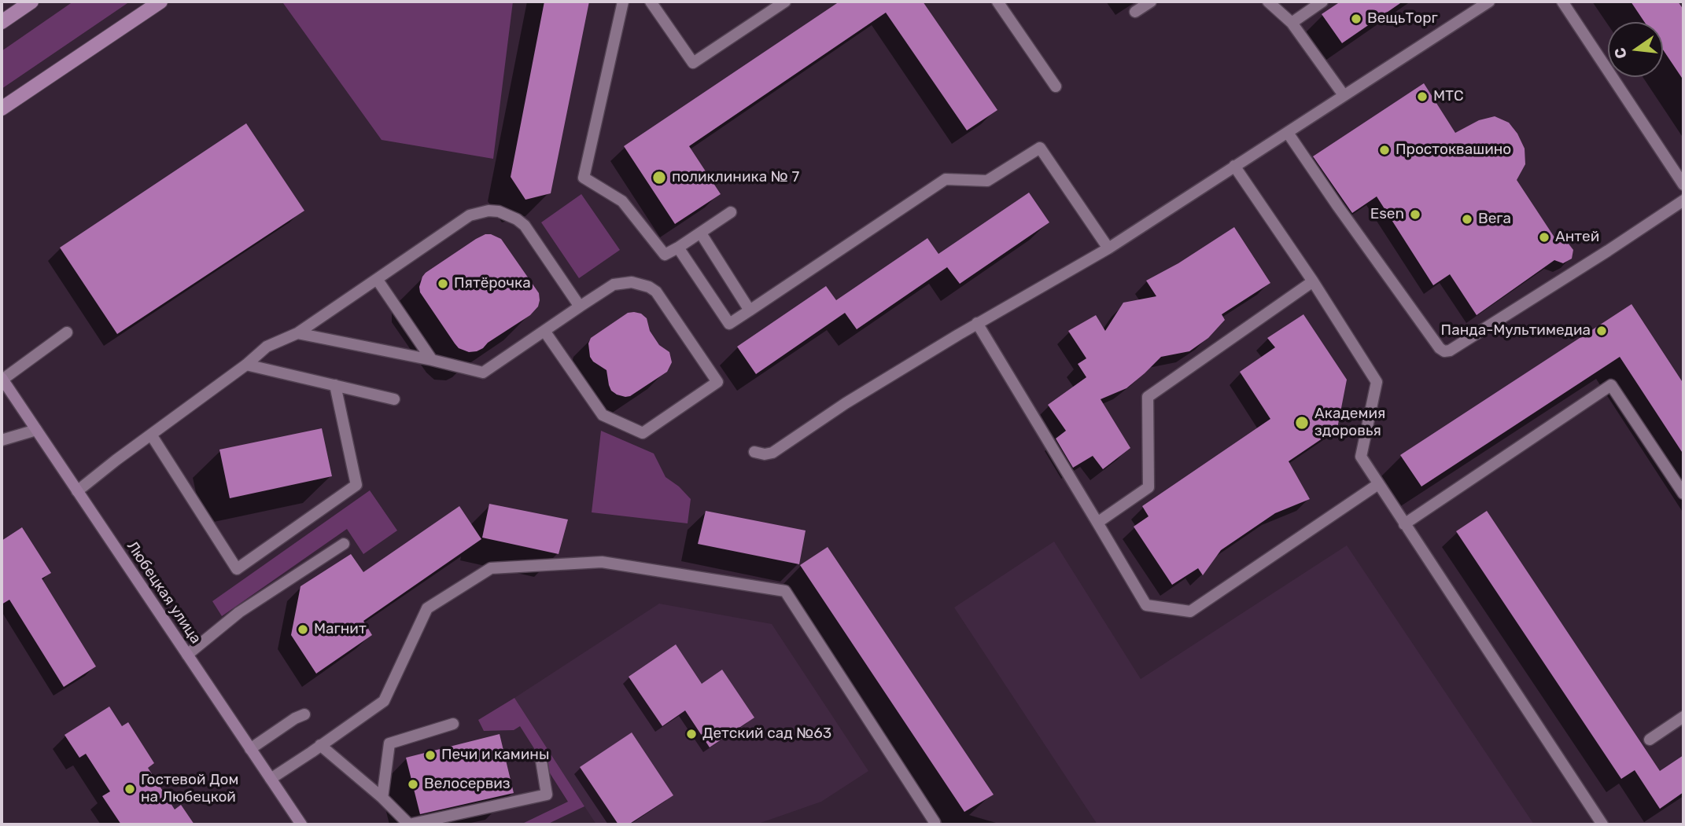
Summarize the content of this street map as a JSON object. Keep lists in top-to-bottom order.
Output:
{
  "streets": {
    "street": ["Любецкая улица"]
  },
  "places": [
    "ВещьТорг",
    "МТС",
    "Простоквашино",
    "поликлиника № 7",
    "Esen",
    "Вега",
    "Антей",
    "Пятёрочка",
    "Панда-Мультимедиа",
    "Академия здоровья",
    "Магнит",
    "Детский сад №63",
    "Печи и камины",
    "Велосервиз",
    "Гостевой Дом на Любецкой"
  ],
  "north": "left"
}
